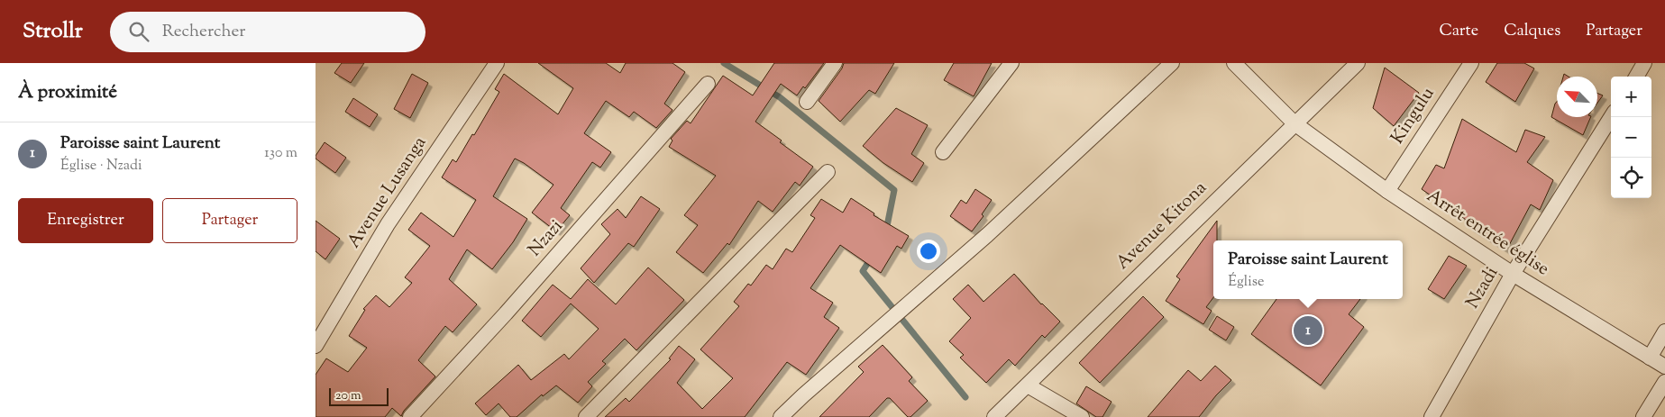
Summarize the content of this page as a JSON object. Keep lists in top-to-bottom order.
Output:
{
  "streets": {
    "street": [
      "Kingulu",
      "Avenue Lusanga",
      "Avenue Kitona",
      "Arrêt entrée église",
      "Nzazi",
      "Nzadi"
    ]
  },
  "crossings": [
    ["Kingulu", "Arrêt entrée église"],
    ["Avenue Kitona", "Arrêt entrée église"],
    ["Arrêt entrée église", "Nzadi"]
  ],
  "scale_bar": "20 m",
  "north": "top left",
  "page": {
    "header": "Strollr",
    "search": "Rechercher",
    "nav": ["Carte", "Calques", "Partager"],
    "heading": "À proximité",
    "map_buttons": ["+", "−"],
    "list": [
      {
        "mark": "1",
        "name": "Paroisse saint Laurent",
        "note": "Église · Nzadi",
        "value": "130 m"
      }
    ],
    "buttons": ["Enregistrer", "Partager"],
    "popup": ["Paroisse saint Laurent", "Église"],
    "pins": "1",
    "scale": "20 m"
  }
}
